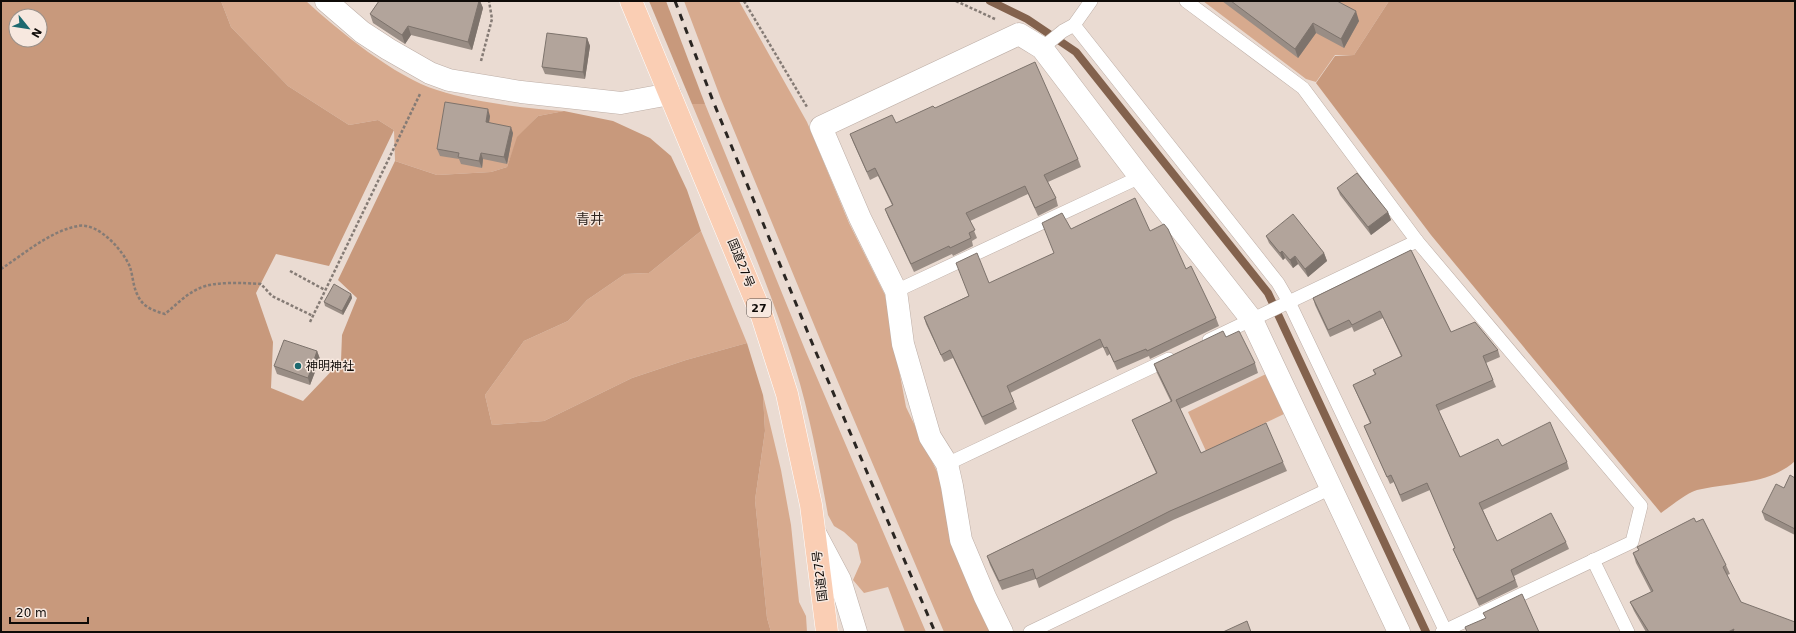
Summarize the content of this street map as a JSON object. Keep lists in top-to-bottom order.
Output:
{
  "streets": {
    "highway": ["国道27号", "27"]
  },
  "districts": ["青井"],
  "places": ["神明神社"],
  "scale_bar": "20 m",
  "north": "bottom right"
}
